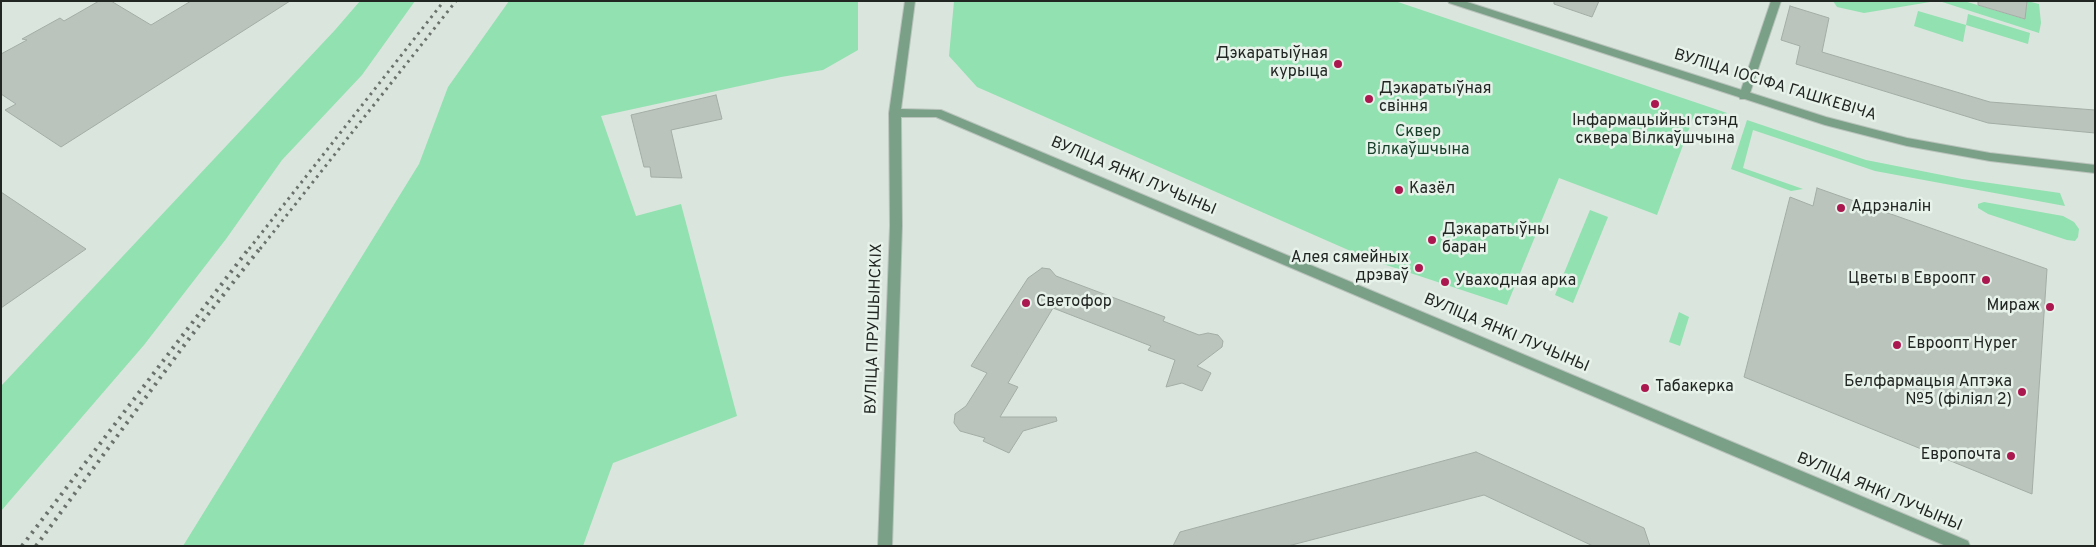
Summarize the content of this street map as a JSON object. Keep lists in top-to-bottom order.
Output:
{
  "streets": {
    "street": ["ВУЛІЦА ІОСІФА ГАШКЕВІЧА", "ВУЛІЦА ЯНКІ ЛУЧЫНЫ", "ВУЛІЦА ПРУШЫНСКІХ"]
  },
  "crossings": [
    ["ВУЛІЦА ЯНКІ ЛУЧЫНЫ", "ВУЛІЦА ПРУШЫНСКІХ"]
  ],
  "parks": ["Сквер Вілкаўшчына"],
  "places": [
    "Дэкаратыўная курыца",
    "Дэкаратыўная свіння",
    "Інфармацыйны стэнд сквера Вілкаўшчына",
    "Казёл",
    "Адрэналін",
    "Дэкаратыўны баран",
    "Алея сямейных дрэваў",
    "Цветы в Евроопт",
    "Уваходная арка",
    "Светофор",
    "Мираж",
    "Евроопт Hyper",
    "Табакерка",
    "Белфармацыя Аптэка №5 (філіял 2)",
    "Европочта"
  ]
}
